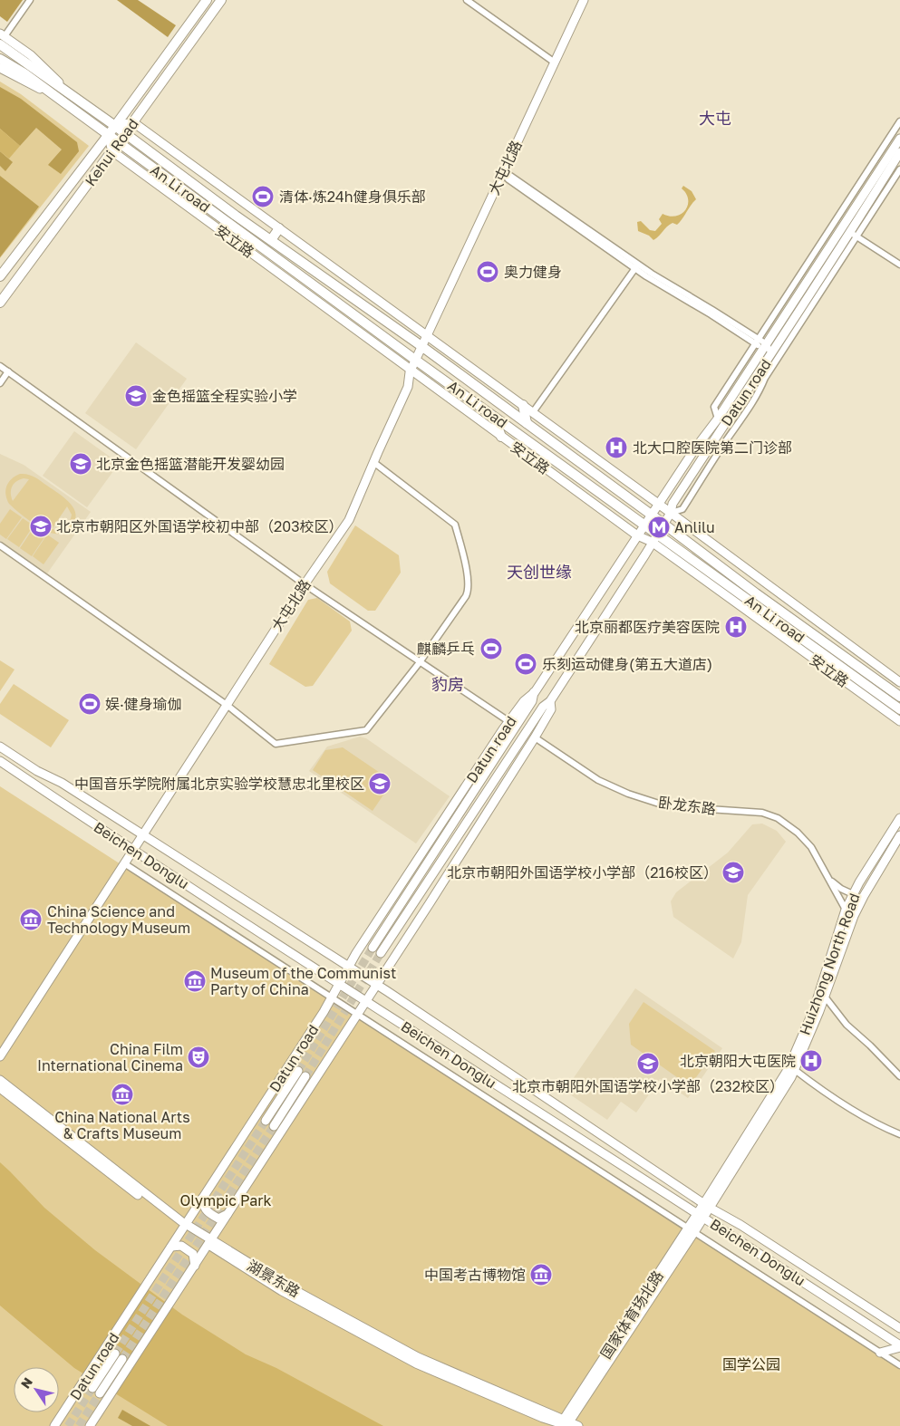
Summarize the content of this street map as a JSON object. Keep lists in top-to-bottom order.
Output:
{
  "streets": {
    "main road": ["Kehui Road", "An Li road"],
    "street": [
      "大屯北路",
      "安立路",
      "Datun road",
      "卧龙东路",
      "Beichen Donglu",
      "Huizhong North Road",
      "湖景东路",
      "国家体育场北路"
    ]
  },
  "crossings": [
    ["Kehui Road", "An Li road"],
    ["Kehui Road", "安立路"],
    ["大屯北路", "An Li road"],
    ["大屯北路", "安立路"],
    ["大屯北路", "Beichen Donglu"],
    ["An Li road", "安立路"],
    ["An Li road", "Datun road"],
    ["安立路", "Datun road"],
    ["Datun road", "卧龙东路"],
    ["Datun road", "Beichen Donglu"],
    ["Datun road", "湖景东路"],
    ["卧龙东路", "Huizhong North Road"],
    ["Beichen Donglu", "Huizhong North Road"],
    ["Beichen Donglu", "国家体育场北路"],
    ["Huizhong North Road", "国家体育场北路"],
    ["湖景东路", "国家体育场北路"]
  ],
  "districts": ["大屯", "天创世缘", "豹房"],
  "parks": ["Olympic Park", "国学公园"],
  "places": {
    "sports": [
      "清体·炼24h健身俱乐部",
      "奥力健身",
      "麒麟乒乓",
      "乐刻运动健身(第五大道店)",
      "娱·健身瑜伽"
    ],
    "school or university": [
      "金色摇篮全程实验小学",
      "北京金色摇篮潜能开发婴幼园",
      "北京市朝阳区外国语学校初中部（203校区）",
      "中国音乐学院附属北京实验学校慧忠北里校区",
      "北京市朝阳外国语学校小学部（216校区）",
      "北京市朝阳外国语学校小学部（232校区）"
    ],
    "hospital": ["北大口腔医院第二门诊部", "北京丽都医疗美容医院", "北京朝阳大屯医院"],
    "metro station": ["Anlilu"],
    "museum": [
      "China Science and Technology Museum",
      "Museum of the Communist Party of China",
      "China National Arts & Crafts Museum",
      "中国考古博物馆"
    ],
    "theatre": ["China Film International Cinema"]
  },
  "north": "top left"
}
